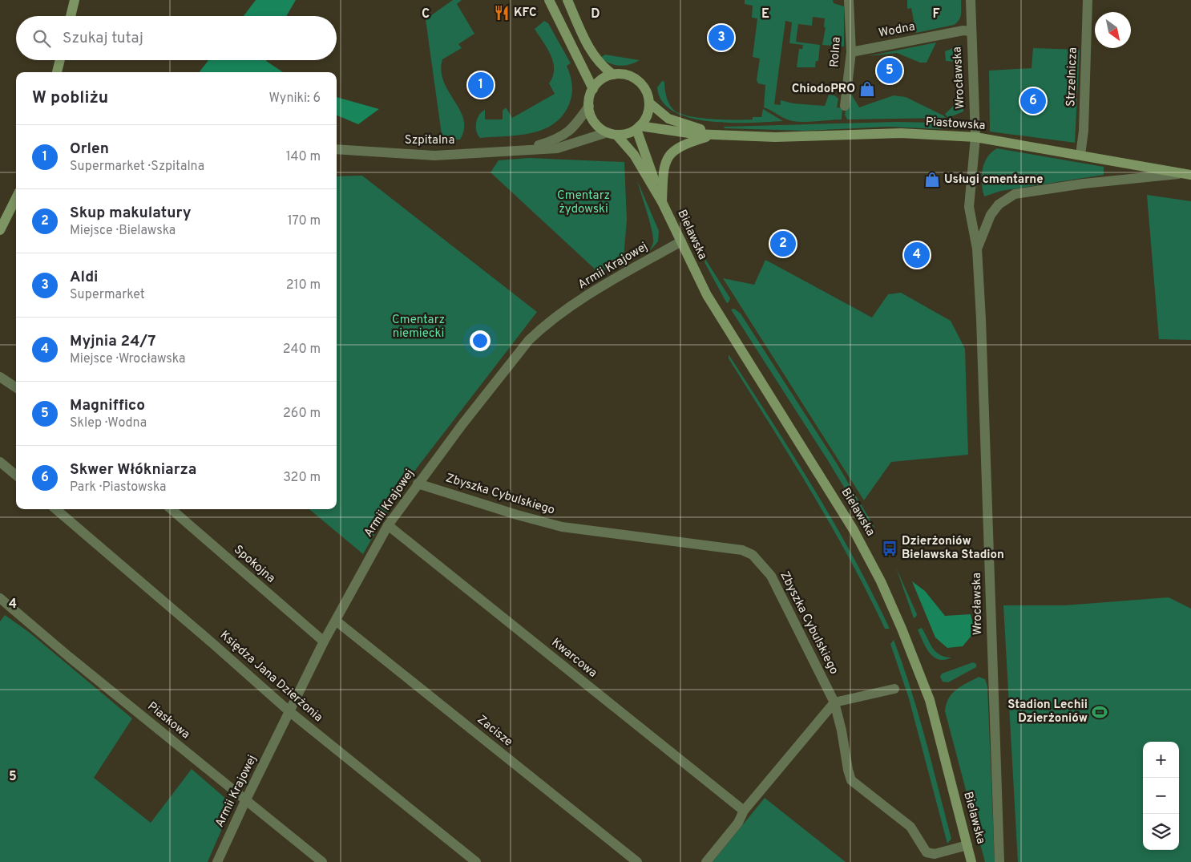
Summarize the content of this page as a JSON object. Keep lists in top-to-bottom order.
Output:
{
  "streets": {
    "main road": ["Piastowska", "Bielawska"],
    "street": [
      "Wodna",
      "Rolna",
      "Strzelnicza",
      "Wrocławska",
      "Szpitalna",
      "Armii Krajowej",
      "Zbyszka Cybulskiego",
      "Spokojna",
      "Kwarcowa",
      "Księdza Jana Dzierżonia",
      "Piaskowa",
      "Zacisze"
    ]
  },
  "crossings": [
    ["Wodna", "Rolna"],
    ["Wodna", "Wrocławska"],
    ["Strzelnicza", "Piastowska"],
    ["Wrocławska", "Piastowska"],
    ["Piastowska", "Szpitalna"],
    ["Piastowska", "Bielawska"],
    ["Szpitalna", "Bielawska"],
    ["Bielawska", "Armii Krajowej"],
    ["Bielawska", "Zbyszka Cybulskiego"],
    ["Armii Krajowej", "Zbyszka Cybulskiego"],
    ["Armii Krajowej", "Spokojna"],
    ["Armii Krajowej", "Kwarcowa"],
    ["Armii Krajowej", "Księdza Jana Dzierżonia"],
    ["Armii Krajowej", "Piaskowa"],
    ["Armii Krajowej", "Zacisze"]
  ],
  "parks": ["Cmentarz żydowski", "Cmentarz niemiecki"],
  "places": {
    "restaurant": ["KFC"],
    "shop": ["ChiodoPRO", "Usługi cmentarne"],
    "bus stop": ["Dzierżoniów Bielawska Stadion"],
    "sports": ["Stadion Lechii Dzierżoniów"]
  },
  "north": "bottom right",
  "page": {
    "search": "Szukaj tutaj",
    "pins": [
      "3",
      "5",
      "1",
      "6",
      "2",
      "4"
    ],
    "heading": ["W pobliżu", "Wyniki: 6"],
    "list": [
      {
        "mark": "1",
        "name": "Orlen",
        "note": "Supermarket · Szpitalna",
        "value": "140 m"
      },
      {
        "mark": "2",
        "name": "Skup makulatury",
        "note": "Miejsce · Bielawska",
        "value": "170 m"
      },
      {
        "mark": "3",
        "name": "Aldi",
        "note": "Supermarket",
        "value": "210 m"
      },
      {
        "mark": "4",
        "name": "Myjnia 24/7",
        "note": "Miejsce · Wrocławska",
        "value": "240 m"
      },
      {
        "mark": "5",
        "name": "Magniffico",
        "note": "Sklep · Wodna",
        "value": "260 m"
      },
      {
        "mark": "6",
        "name": "Skwer Włókniarza",
        "note": "Park · Piastowska",
        "value": "320 m"
      }
    ],
    "map_buttons": ["+", "−"]
  },
  "grid": {
    "columns": [
      "C",
      "D",
      "E",
      "F"
    ],
    "rows": ["4", "5"]
  }
}
